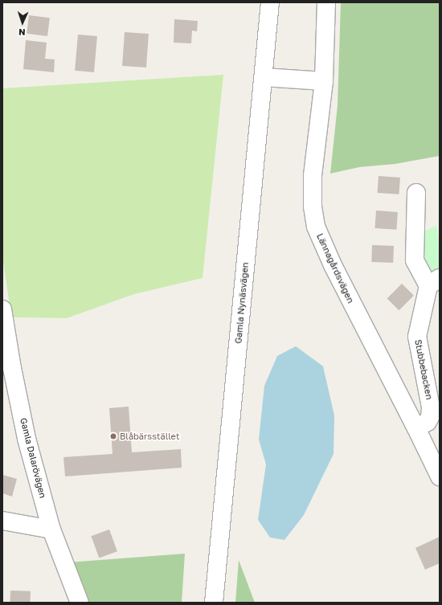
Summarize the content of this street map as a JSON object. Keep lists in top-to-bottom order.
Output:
{
  "streets": {
    "street": [
      "Lännagårdsvägen",
      "Gamla Nynäsvägen",
      "Stubbebacken",
      "Gamla Dalarövägen"
    ]
  },
  "crossings": [
    ["Lännagårdsvägen", "Stubbebacken"]
  ],
  "places": ["Blåbärsstället"],
  "north": "bottom"
}
